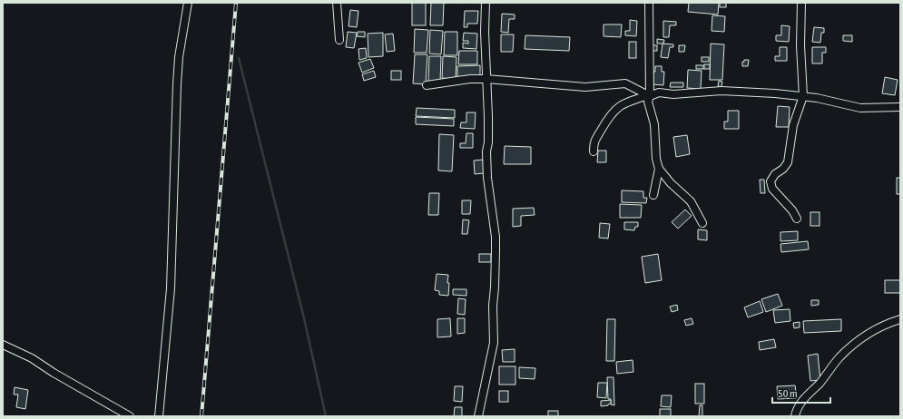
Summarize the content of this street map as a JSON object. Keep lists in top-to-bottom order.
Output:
{
  "scale_bar": "50 m"
}
